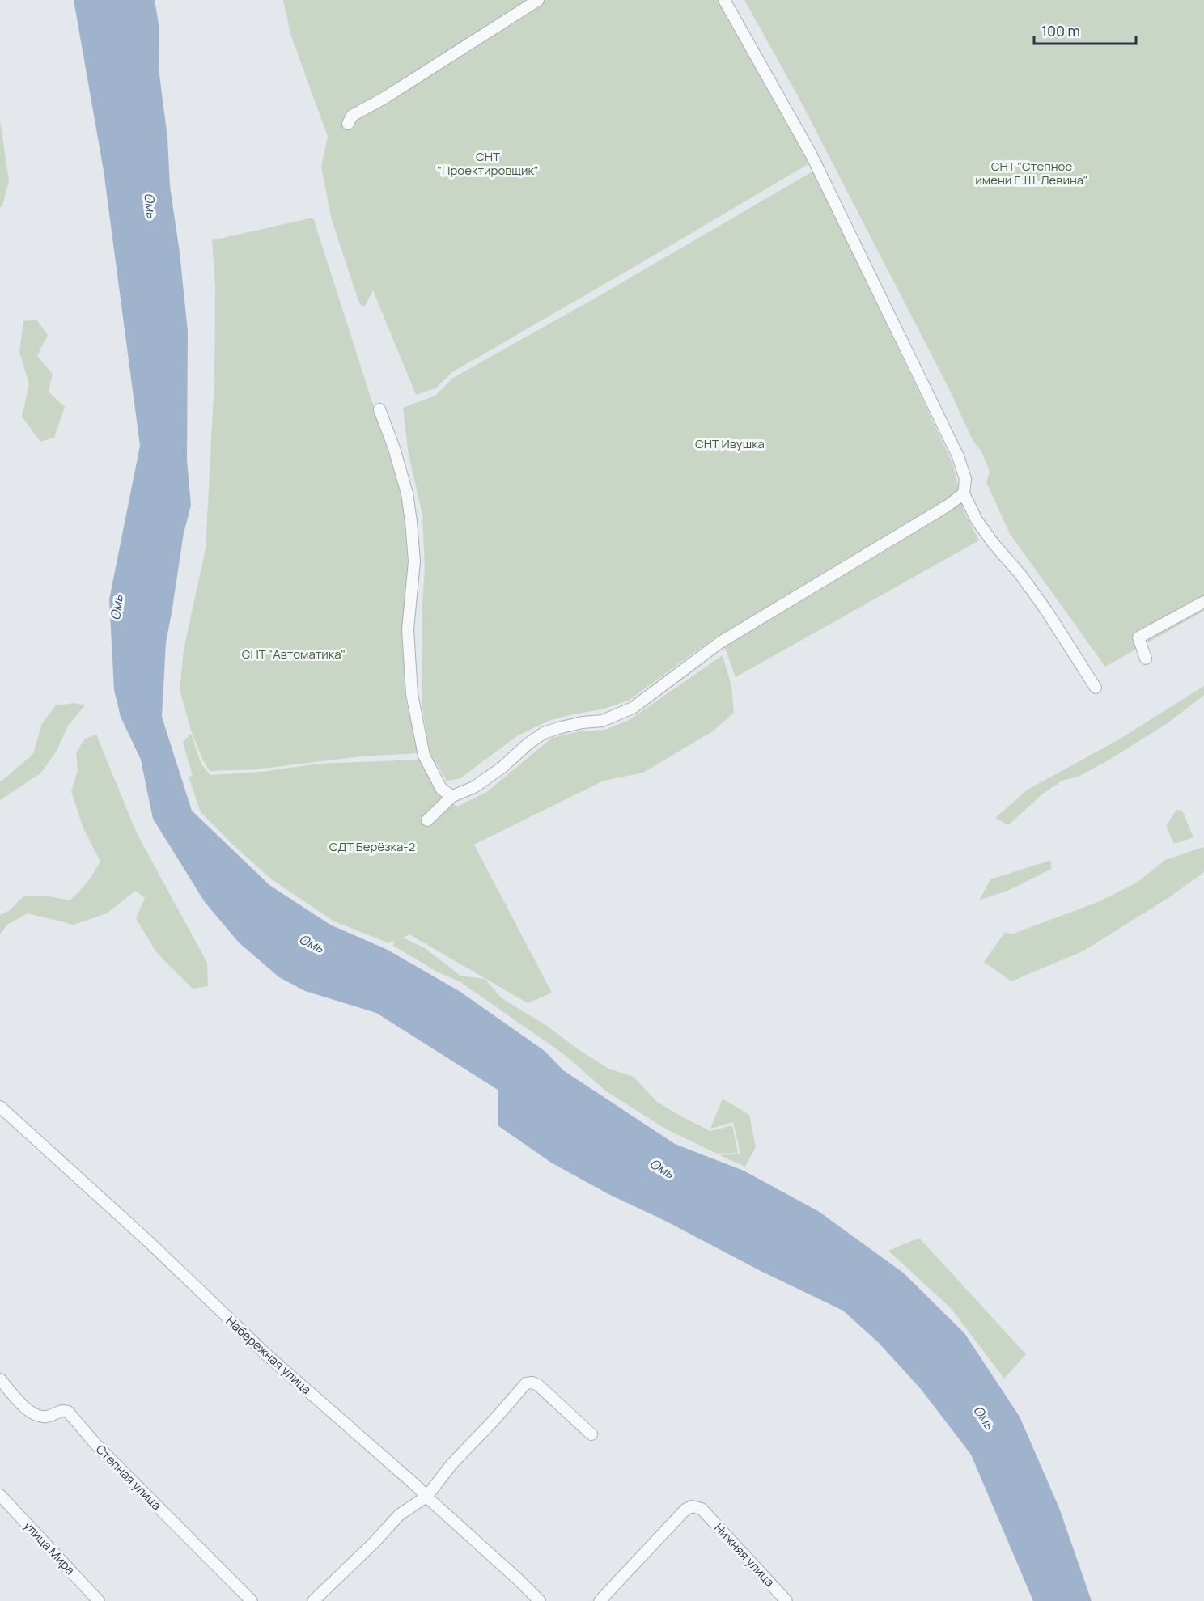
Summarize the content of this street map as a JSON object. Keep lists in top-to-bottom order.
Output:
{
  "streets": {
    "street": [
      "Набережная улица",
      "Степная улица",
      "улица Мира",
      "Нижняя улица"
    ]
  },
  "water": ["Омь"],
  "parks": [
    "СНТ \"Проектировщик\"",
    "СНТ \"Степное имени Е.Ш. Левина\"",
    "СНТ Ивушка",
    "СНТ \"Автоматика\"",
    "СДТ Берёзка-2"
  ],
  "scale_bar": "100 m"
}
